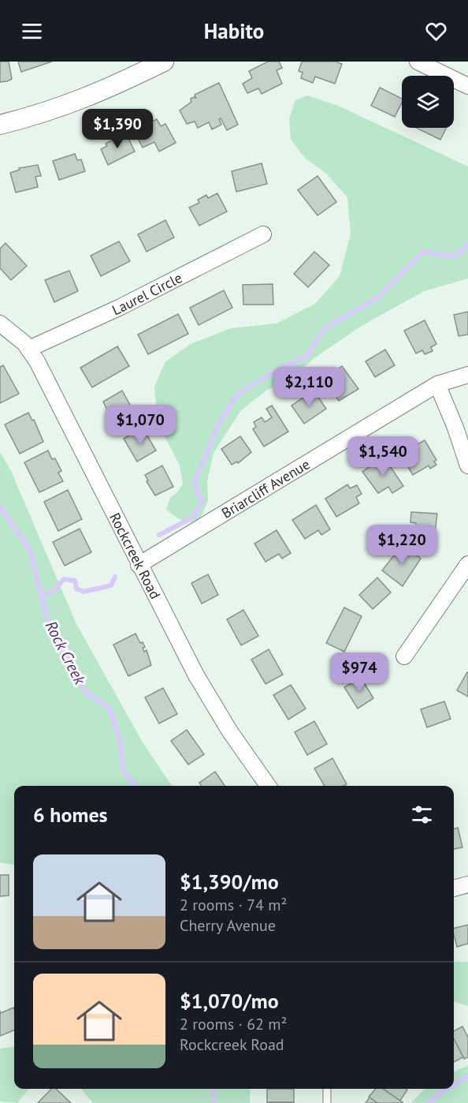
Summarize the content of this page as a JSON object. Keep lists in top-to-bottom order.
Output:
{
  "streets": {
    "street": ["Laurel Circle", "Briarcliff Avenue", "Rockcreek Road"]
  },
  "crossings": [
    ["Laurel Circle", "Rockcreek Road"],
    ["Briarcliff Avenue", "Rockcreek Road"]
  ],
  "water": ["Rock Creek"],
  "page": {
    "header": "Habito",
    "price": [
      "$1,390",
      "$2,110",
      "$1,070",
      "$1,540",
      "$1,220",
      "$974"
    ],
    "heading": "6 homes",
    "list": [
      {
        "name": "$1,390/mo",
        "note": "2 rooms · 74 m² · Cherry Avenue"
      },
      {
        "name": "$1,070/mo",
        "note": "2 rooms · 62 m² · Rockcreek Road"
      }
    ]
  }
}
